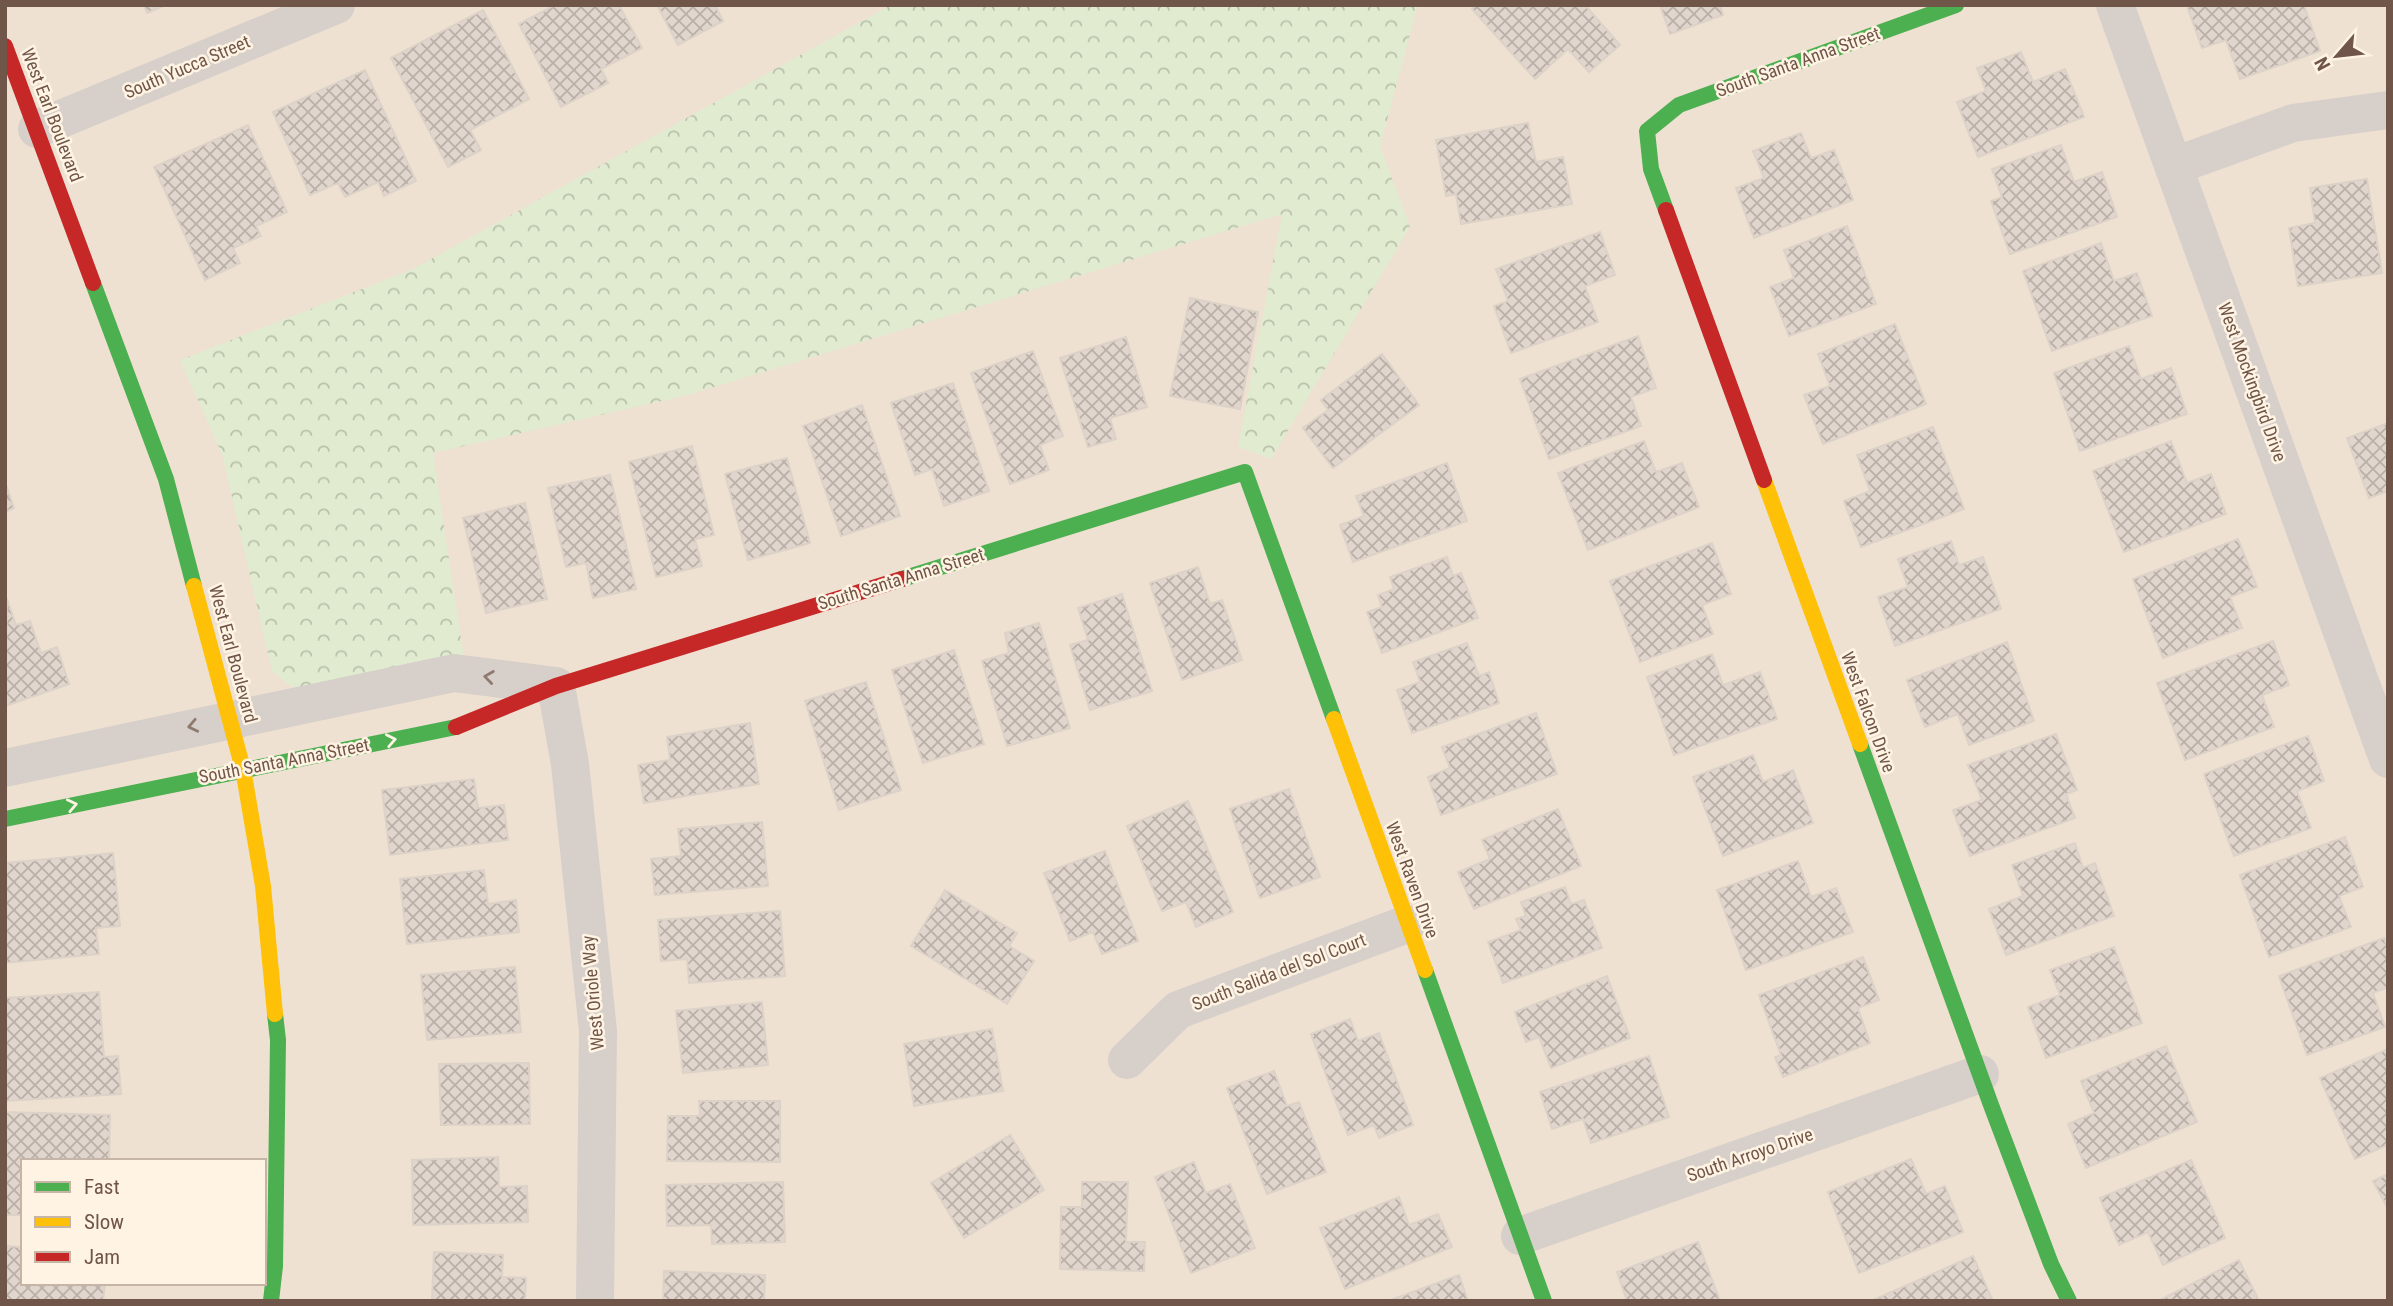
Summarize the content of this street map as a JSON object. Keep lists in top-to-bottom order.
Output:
{
  "streets": {
    "street": [
      "South Santa Anna Street",
      "South Yucca Street",
      "West Earl Boulevard",
      "West Mockingbird Drive",
      "West Falcon Drive",
      "West Raven Drive",
      "South Salida del Sol Court",
      "West Oriole Way",
      "South Arroyo Drive"
    ]
  },
  "crossings": [
    ["South Santa Anna Street", "West Earl Boulevard"],
    ["South Santa Anna Street", "West Falcon Drive"],
    ["South Santa Anna Street", "West Raven Drive"],
    ["South Santa Anna Street", "West Oriole Way"],
    ["South Yucca Street", "West Earl Boulevard"],
    ["West Falcon Drive", "South Arroyo Drive"],
    ["West Raven Drive", "South Salida del Sol Court"],
    ["West Raven Drive", "South Arroyo Drive"]
  ],
  "legend": ["Fast", "Slow", "Jam"],
  "north": "bottom left"
}
